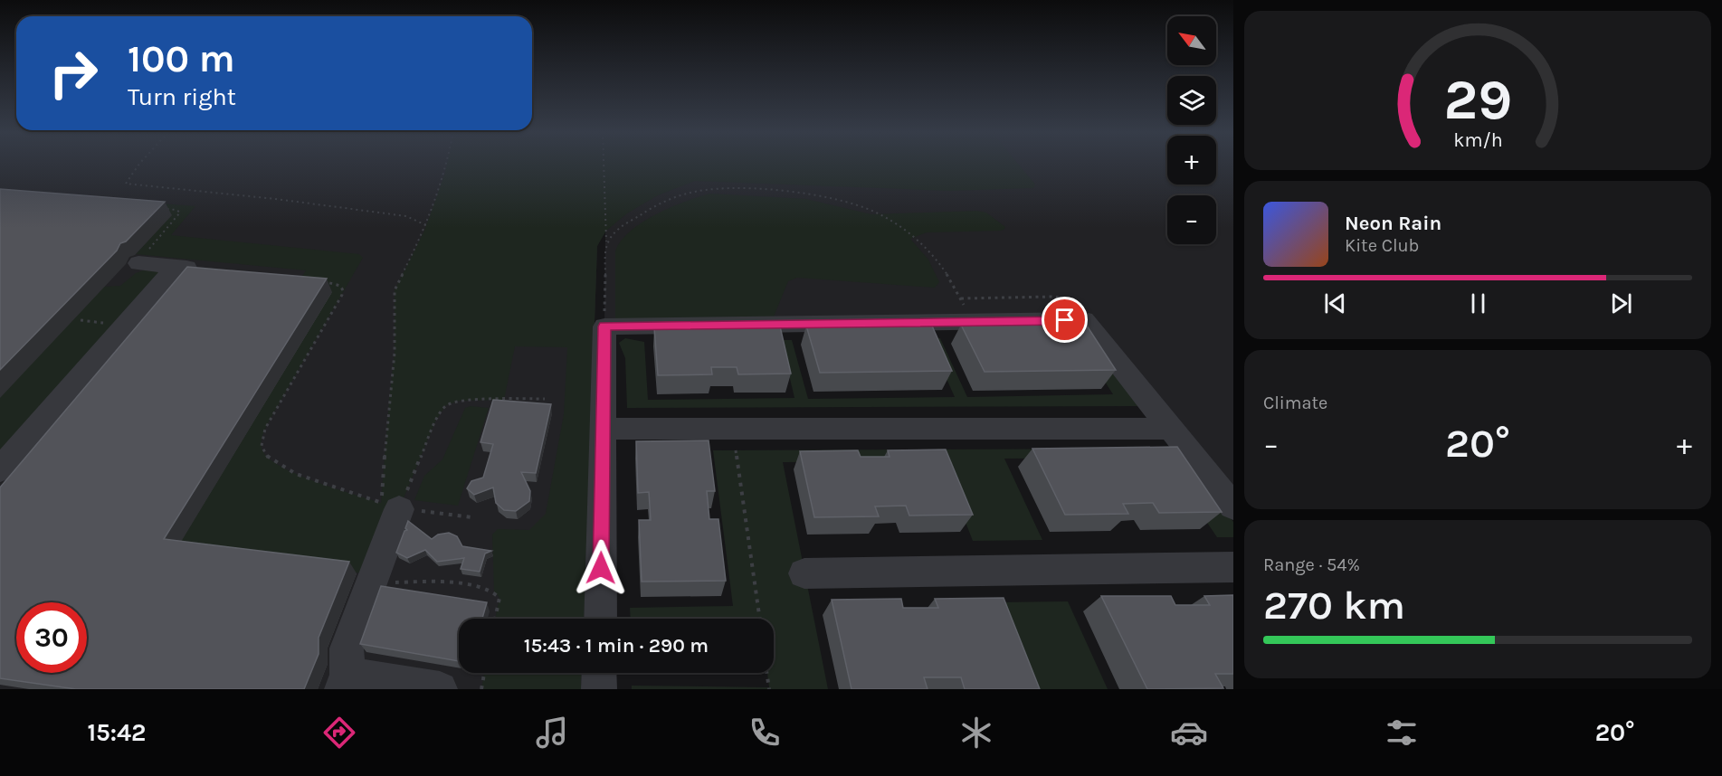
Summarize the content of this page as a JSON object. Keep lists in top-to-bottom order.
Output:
{
  "north": "top left",
  "page": {
    "map_buttons": ["+", "−"],
    "turn": ["100 m", "Turn right"],
    "song": ["Neon Rain", "Kite Club"],
    "tile": [
      "Climate",
      ["Range · 54%", "270 km"]
    ],
    "heat": ["−", "20°", "+"],
    "limit": "30",
    "trip": "15:43 · 1 min · 290 m",
    "tabs": ["15:42", "20°"],
    "gauge": ["29", "km/h"]
  }
}
